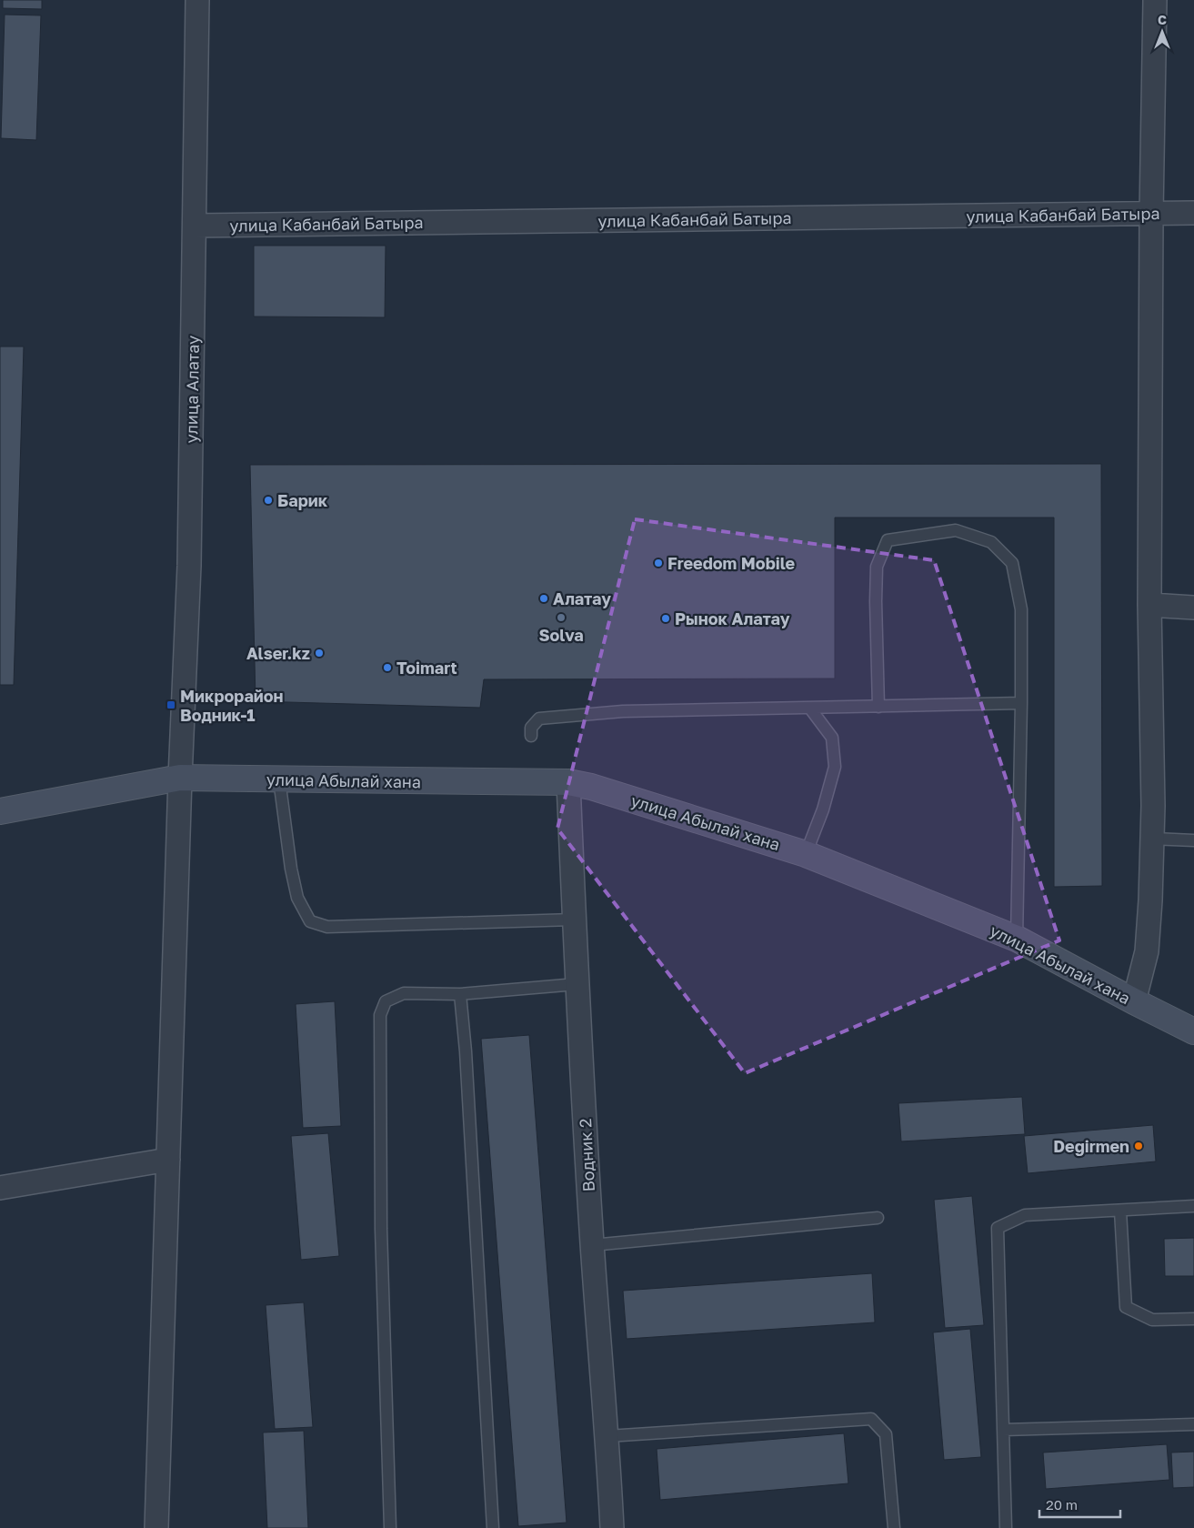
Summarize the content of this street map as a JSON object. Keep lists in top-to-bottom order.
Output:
{
  "streets": {
    "main road": ["улица Абылай хана"],
    "street": ["улица Кабанбай Батыра", "улица Алатау", "Водник 2"]
  },
  "crossings": [
    ["улица Кабанбай Батыра", "улица Алатау"],
    ["улица Алатау", "улица Абылай хана"],
    ["улица Абылай хана", "Водник 2"]
  ],
  "places": {
    "other": [
      "Барик",
      "Freedom Mobile",
      "Алатау",
      "Solva",
      "Рынок Алатау",
      "Alser.kz",
      "Toimart",
      "Degirmen"
    ],
    "transit": ["Микрорайон Водник-1"]
  },
  "scale_bar": "20 m",
  "north": "top"
}
